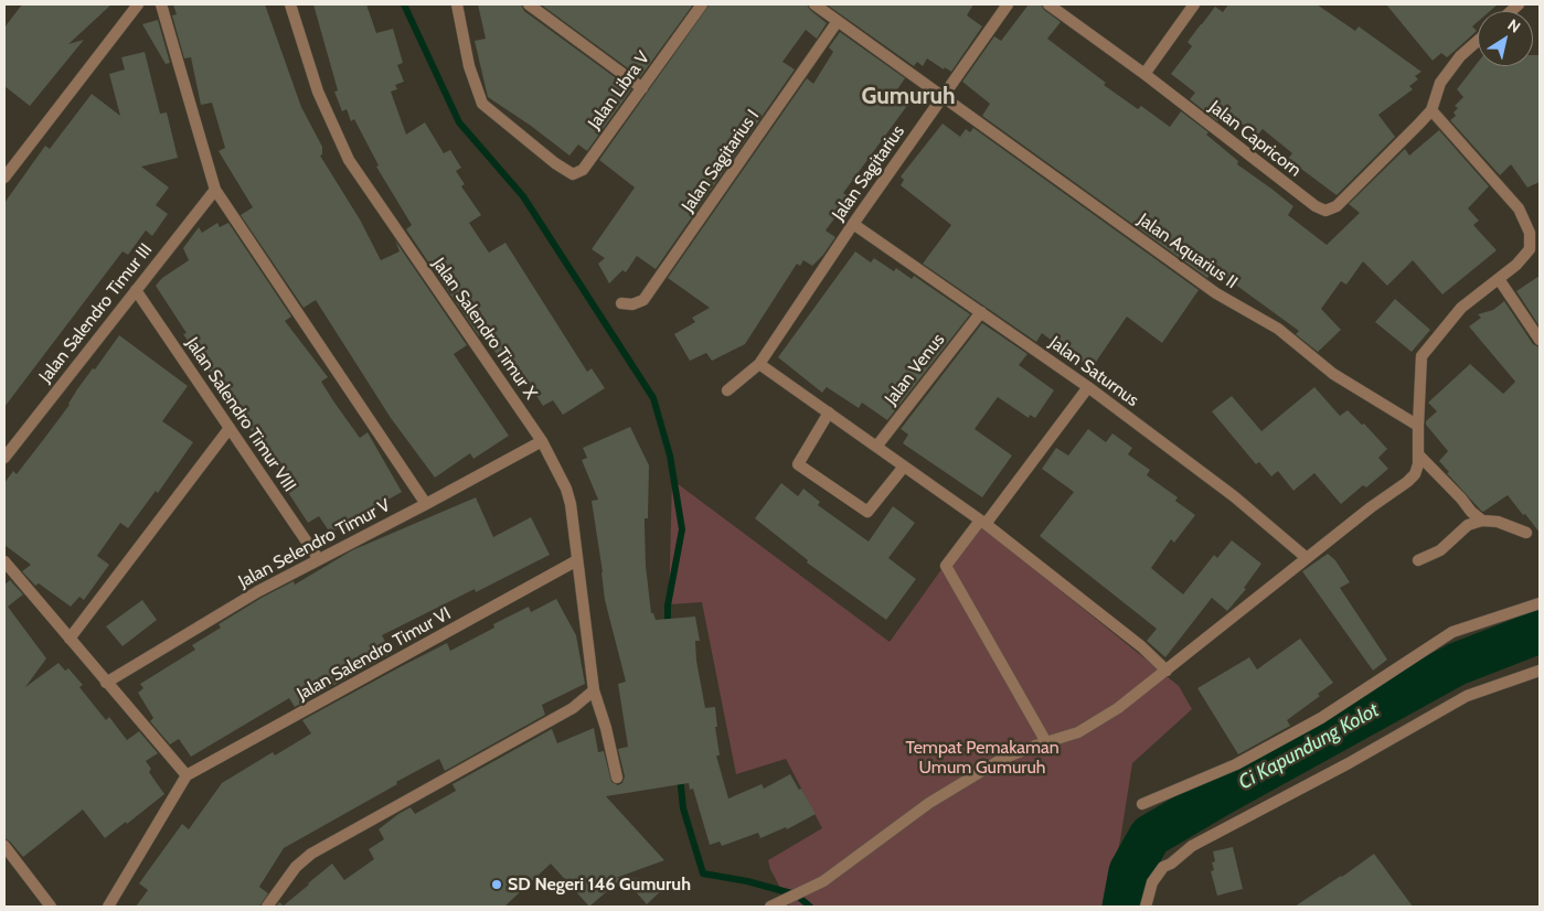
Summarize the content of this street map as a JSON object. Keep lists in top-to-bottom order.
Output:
{
  "streets": {
    "street": [
      "Jalan Libra V",
      "Jalan Capricorn",
      "Jalan Sagitarius I",
      "Jalan Sagitarius",
      "Jalan Aquarius II",
      "Jalan Salendro Timur III",
      "Jalan Salendro Timur X",
      "Jalan Venus",
      "Jalan Saturnus",
      "Jalan Salendro Timur VIII",
      "Jalan Selendro Timur V",
      "Jalan Salendro Timur VI"
    ]
  },
  "crossings": [
    ["Jalan Sagitarius I", "Jalan Aquarius II"],
    ["Jalan Sagitarius", "Jalan Aquarius II"],
    ["Jalan Sagitarius", "Jalan Saturnus"],
    ["Jalan Salendro Timur III", "Jalan Salendro Timur VIII"],
    ["Jalan Salendro Timur X", "Jalan Selendro Timur V"],
    ["Jalan Salendro Timur X", "Jalan Salendro Timur VI"],
    ["Jalan Venus", "Jalan Saturnus"],
    ["Jalan Salendro Timur VIII", "Jalan Selendro Timur V"]
  ],
  "districts": ["Gumuruh"],
  "water": ["Ci Kapundung Kolot"],
  "parks": ["Tempat Pemakaman Umum Gumuruh"],
  "places": ["SD Negeri 146 Gumuruh"],
  "north": "top right"
}
